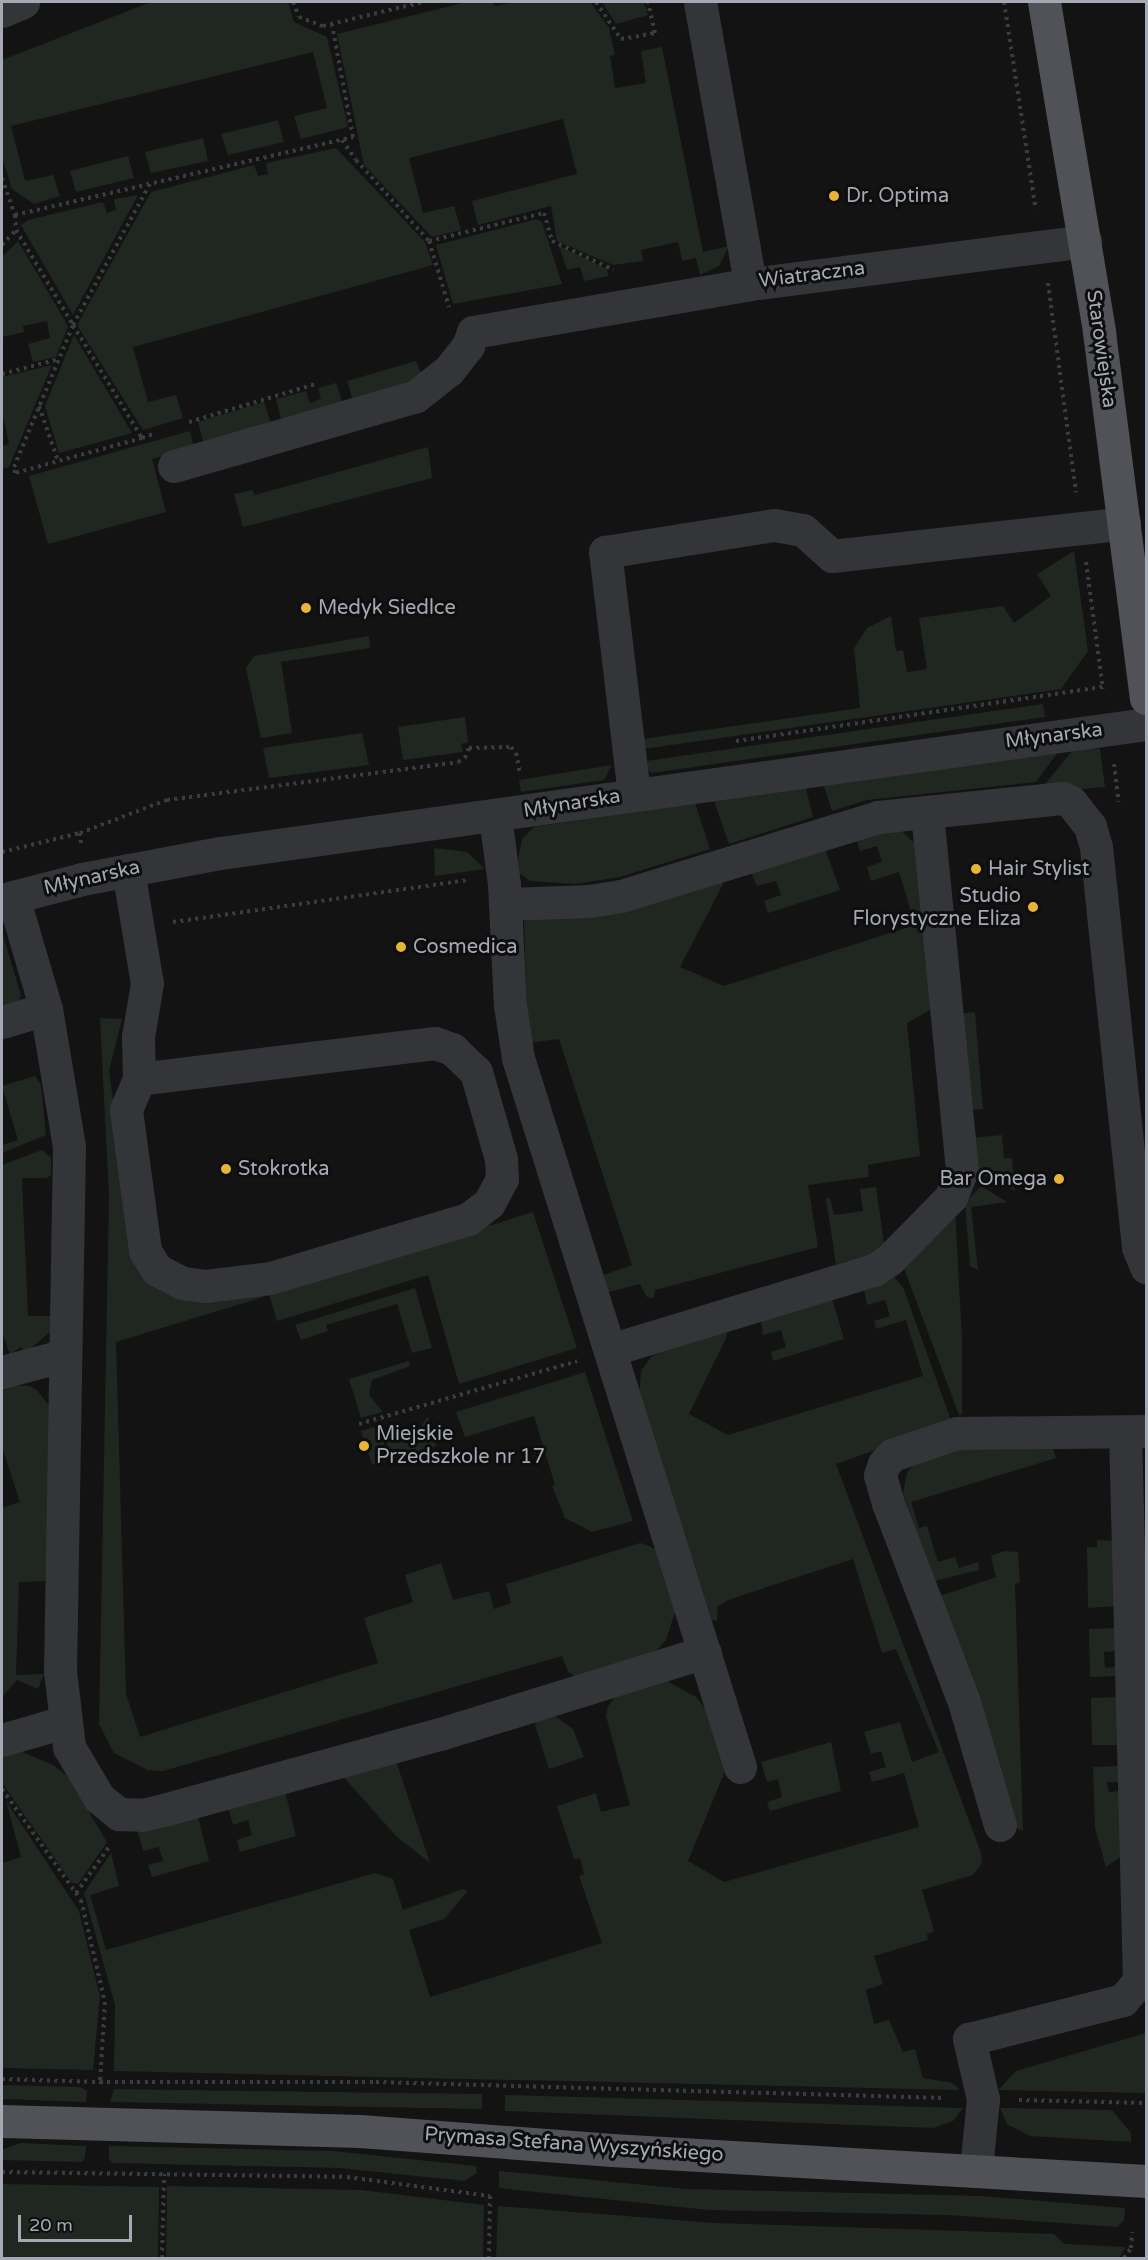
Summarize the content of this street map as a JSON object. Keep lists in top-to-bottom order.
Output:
{
  "streets": {
    "main road": ["Starowiejska", "Prymasa Stefana Wyszyńskiego"],
    "street": ["Wiatraczna", "Młynarska"]
  },
  "crossings": [
    ["Wiatraczna", "Starowiejska"]
  ],
  "places": [
    "Dr. Optima",
    "Medyk Siedlce",
    "Hair Stylist",
    "Studio Florystyczne Eliza",
    "Cosmedica",
    "Stokrotka",
    "Bar Omega",
    "Miejskie Przedszkole nr 17"
  ],
  "scale_bar": "20 m"
}
